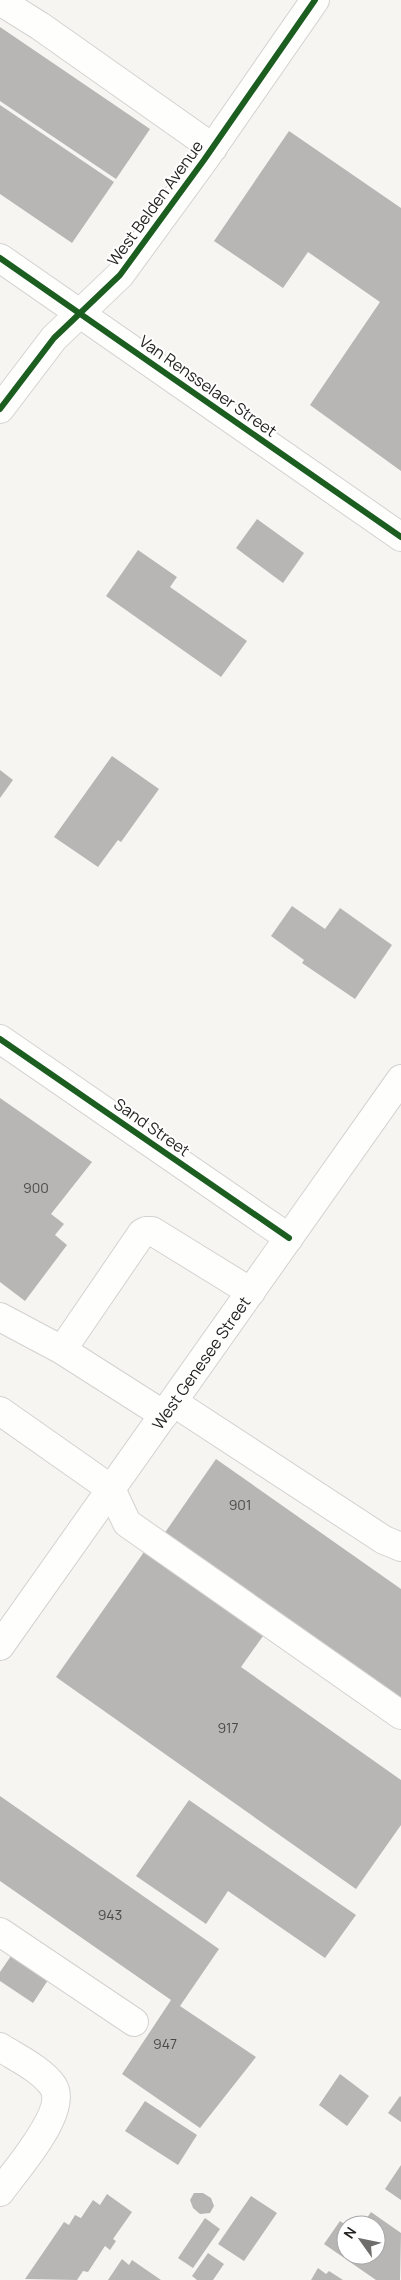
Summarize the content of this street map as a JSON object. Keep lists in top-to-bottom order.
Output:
{
  "streets": {
    "street": [
      "West Belden Avenue",
      "Van Rensselaer Street",
      "Sand Street",
      "West Genesee Street"
    ]
  },
  "crossings": [
    ["West Belden Avenue", "Van Rensselaer Street"],
    ["Sand Street", "West Genesee Street"]
  ],
  "house_numbers": [
    "900",
    "901",
    "917",
    "943",
    "947"
  ],
  "north": "top left"
}
